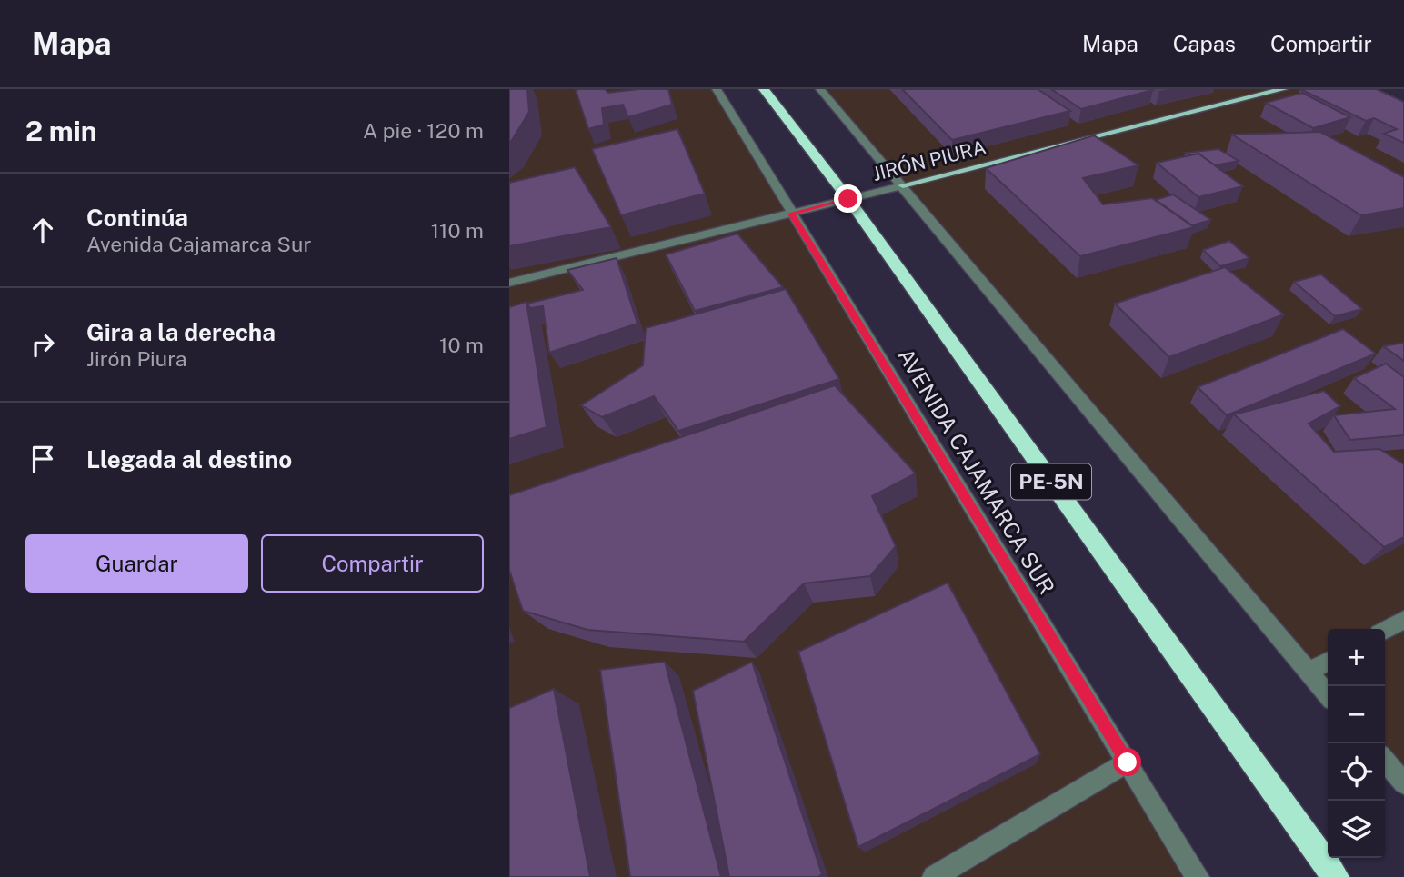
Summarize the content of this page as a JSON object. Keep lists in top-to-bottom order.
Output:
{
  "streets": {
    "highway": ["PE-5N"],
    "main road": ["JIRÓN PIURA"],
    "street": ["AVENIDA CAJAMARCA SUR"]
  },
  "crossings": [
    ["JIRÓN PIURA", "AVENIDA CAJAMARCA SUR"],
    ["JIRÓN PIURA", "PE-5N"]
  ],
  "page": {
    "header": "Mapa",
    "nav": ["Mapa", "Capas", "Compartir"],
    "heading": ["2 min", "A pie · 120 m"],
    "list": [
      ["Continúa", "Avenida Cajamarca Sur", "110 m"],
      ["Gira a la derecha", "Jirón Piura", "10 m"],
      "Llegada al destino"
    ],
    "buttons": ["Guardar", "Compartir"],
    "map_buttons": ["+", "−"]
  }
}
